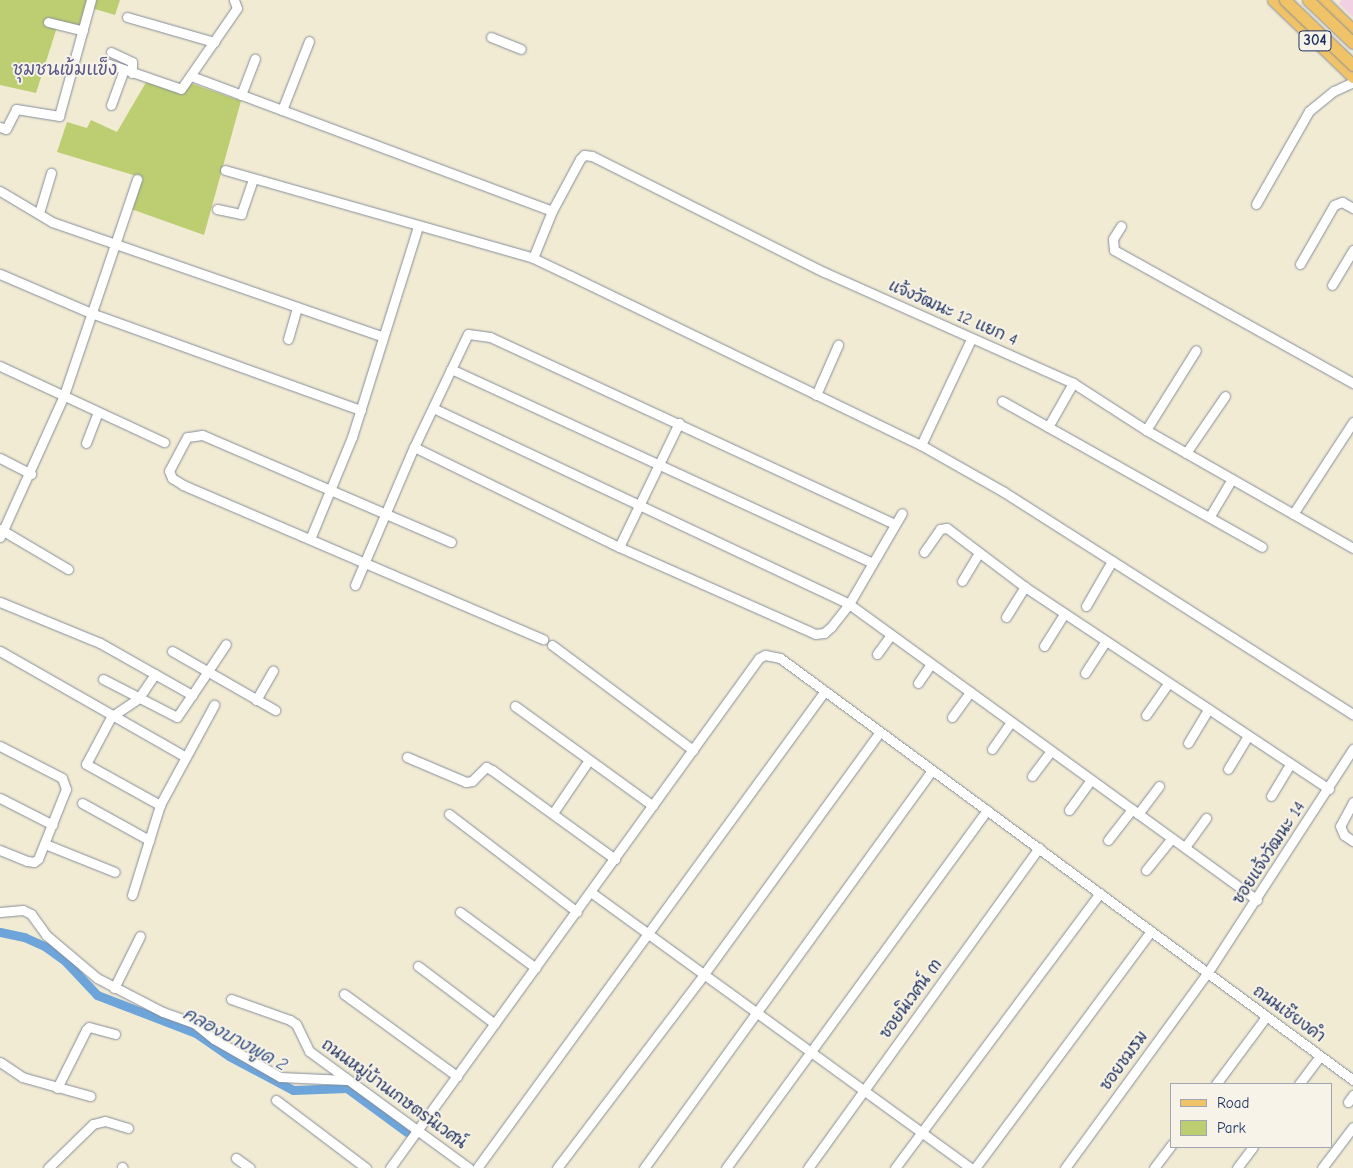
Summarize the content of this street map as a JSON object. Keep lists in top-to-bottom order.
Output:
{
  "streets": {
    "main road": ["304"],
    "street": [
      "แจ้งวัฒนะ 12 แยก 4",
      "ซอยแจ้งวัฒนะ 14",
      "ซอยนิเวศน์ ๓",
      "ถนนเชียงคำ",
      "ซอยชมรม",
      "ถนนหมู่บ้านเกษตรนิเวศน์"
    ]
  },
  "crossings": [
    ["ซอยแจ้งวัฒนะ 14", "ถนนเชียงคำ"],
    ["ซอยแจ้งวัฒนะ 14", "ซอยชมรม"],
    ["ซอยนิเวศน์ ๓", "ถนนเชียงคำ"],
    ["ถนนเชียงคำ", "ซอยชมรม"]
  ],
  "districts": ["ชุมชนเข้มแข็ง"],
  "water": ["คลองบางพูด 2"],
  "legend": ["Road", "Park"]
}
